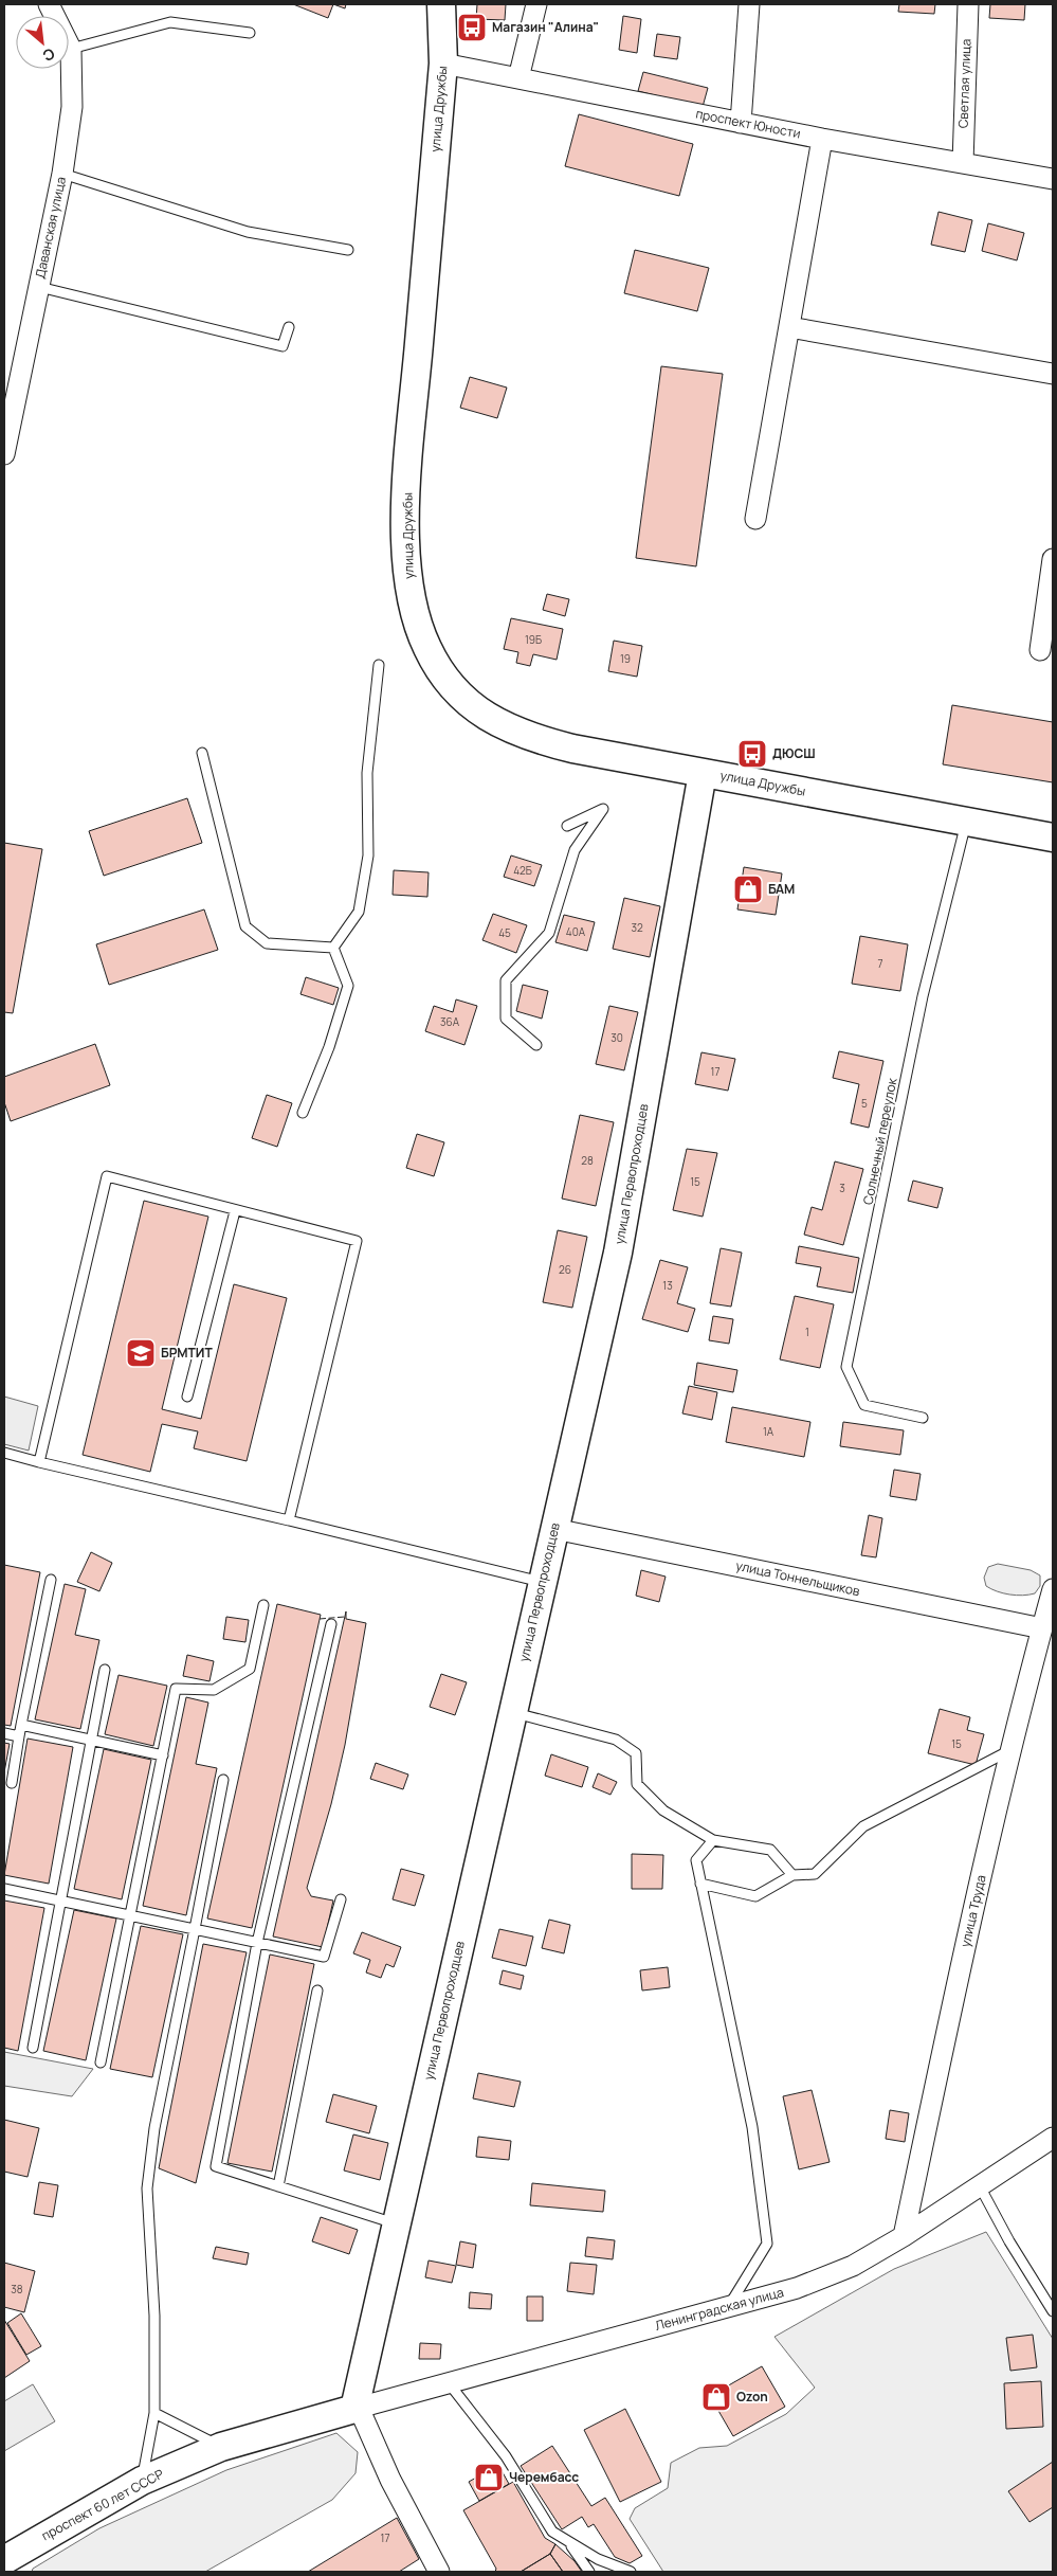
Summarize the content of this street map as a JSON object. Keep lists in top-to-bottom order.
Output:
{
  "streets": {
    "street": [
      "Светлая улица",
      "улица Дружбы",
      "проспект Юности",
      "Даванская улица",
      "улица Первопроходцев",
      "улица Тоннельщиков",
      "улица Труда",
      "Ленинградская улица",
      "проспект 60 лет СССР"
    ],
    "lane": ["Солнечный переулок"]
  },
  "crossings": [
    ["Светлая улица", "проспект Юности"],
    ["улица Дружбы", "проспект Юности"],
    ["улица Дружбы", "Солнечный переулок"],
    ["улица Дружбы", "улица Первопроходцев"],
    ["улица Первопроходцев", "улица Тоннельщиков"],
    ["улица Первопроходцев", "Ленинградская улица"],
    ["улица Первопроходцев", "проспект 60 лет СССР"],
    ["улица Тоннельщиков", "улица Труда"],
    ["улица Труда", "Ленинградская улица"],
    ["Ленинградская улица", "проспект 60 лет СССР"]
  ],
  "places": {
    "bus stop": ["Магазин \"Алина\"", "ДЮСШ"],
    "shop": ["БАМ", "Ozon", "Черембасс"],
    "school or university": ["БРМТИТ"]
  },
  "house_numbers": [
    "19Б",
    "19",
    "42Б",
    "32",
    "40А",
    "45",
    "7",
    "36А",
    "30",
    "17",
    "5",
    "28",
    "15",
    "3",
    "26",
    "13",
    "1",
    "1А",
    "15",
    "38",
    "17"
  ],
  "north": "bottom right"
}
